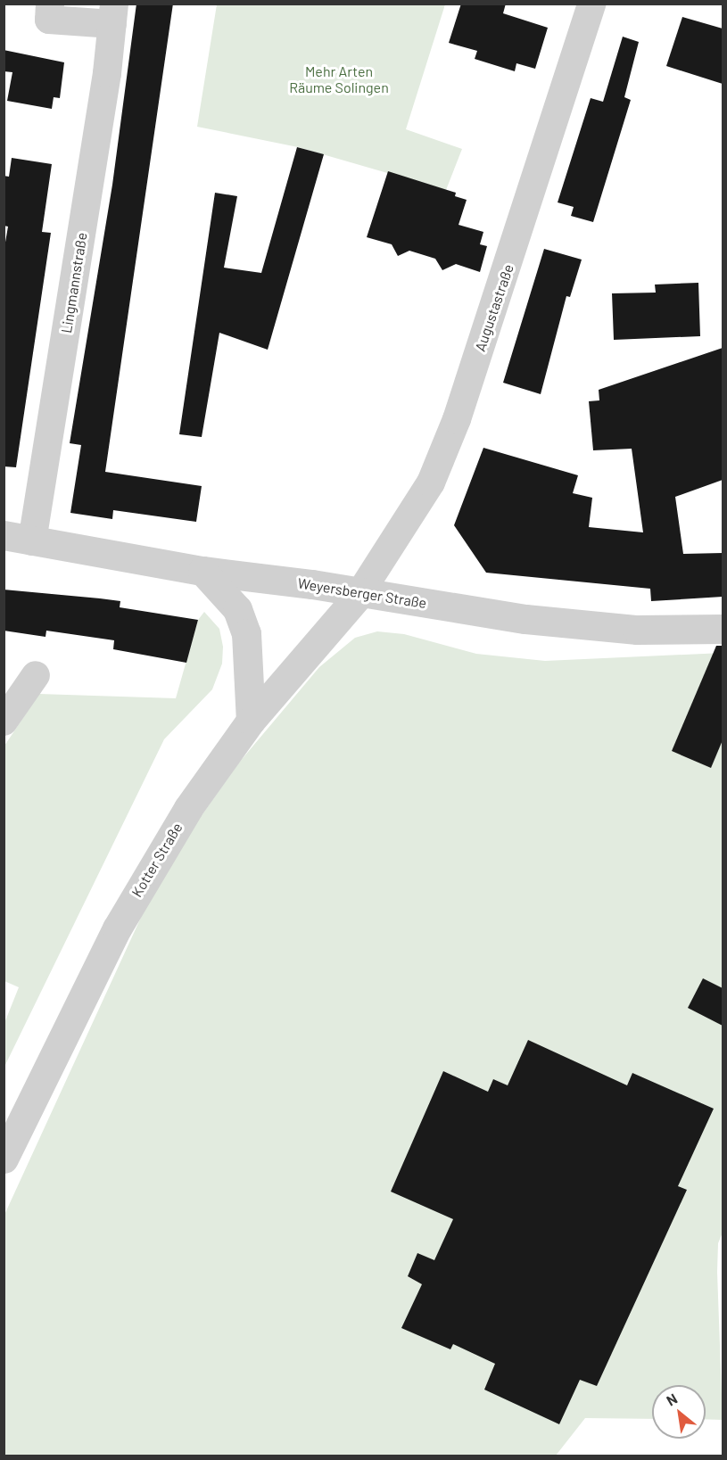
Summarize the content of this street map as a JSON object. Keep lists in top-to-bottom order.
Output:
{
  "streets": {
    "street": [
      "Lingmannstraße",
      "Augustastraße",
      "Weyersberger Straße",
      "Kotter Straße"
    ]
  },
  "crossings": [
    ["Lingmannstraße", "Weyersberger Straße"],
    ["Augustastraße", "Weyersberger Straße"],
    ["Augustastraße", "Kotter Straße"],
    ["Weyersberger Straße", "Kotter Straße"]
  ],
  "parks": ["Mehr Arten Räume Solingen"],
  "north": "top left"
}
